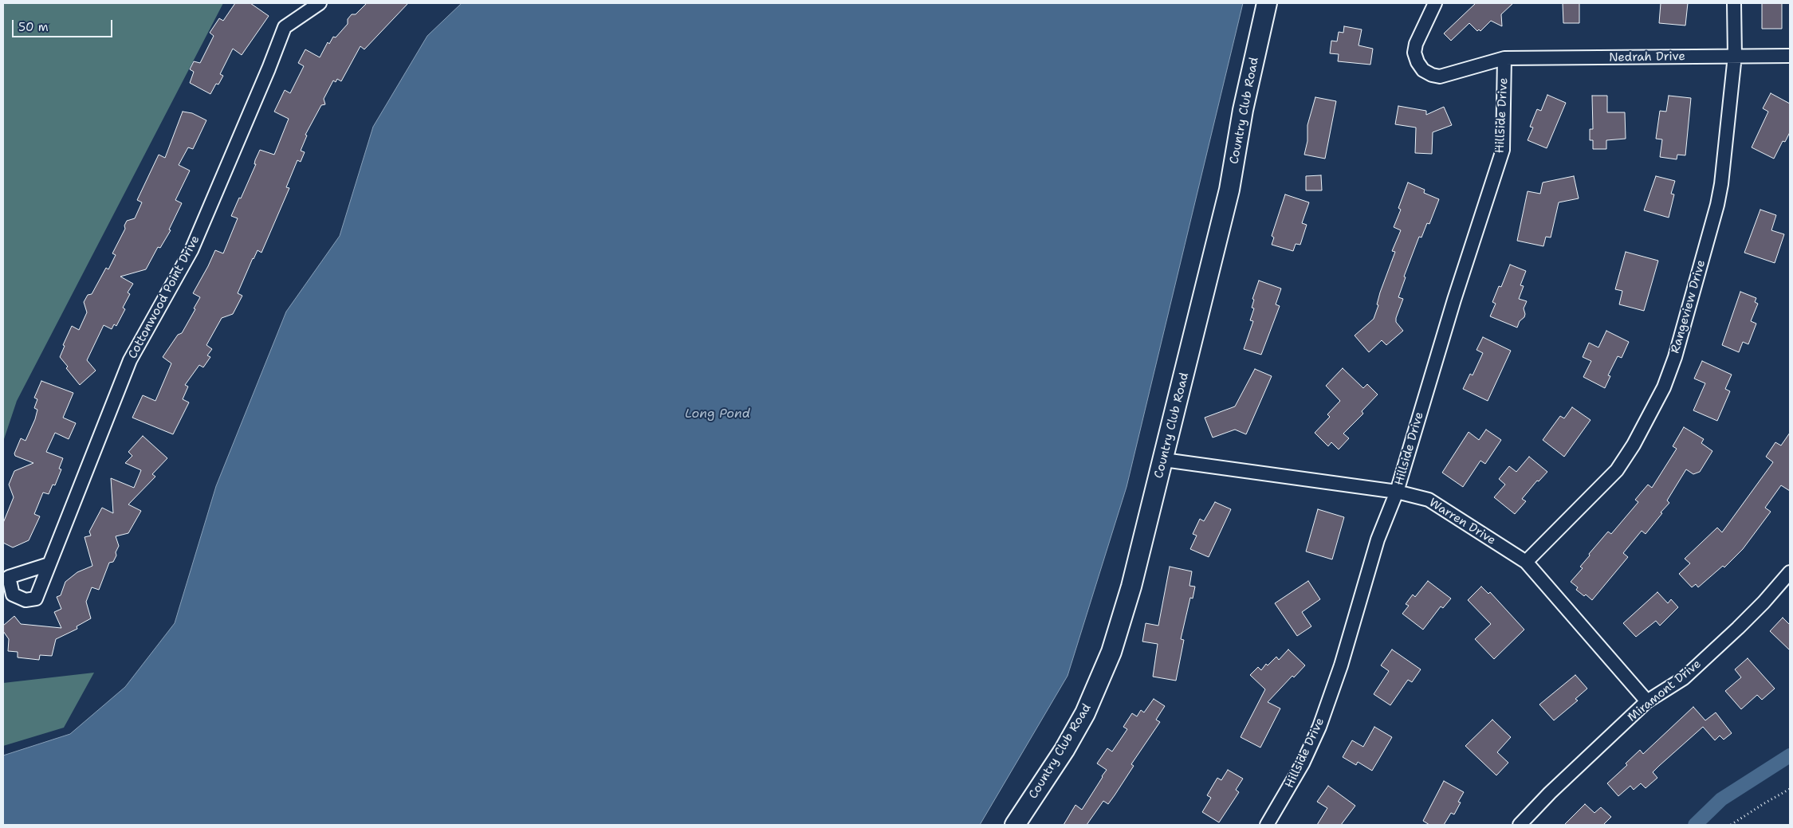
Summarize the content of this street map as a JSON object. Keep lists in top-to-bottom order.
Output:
{
  "streets": {
    "street": [
      "Nedrah Drive",
      "Country Club Road",
      "Hillside Drive",
      "Cottonwood Point Drive",
      "Rangeview Drive",
      "Warren Drive",
      "Miramont Drive"
    ]
  },
  "crossings": [
    ["Nedrah Drive", "Hillside Drive"],
    ["Nedrah Drive", "Rangeview Drive"],
    ["Country Club Road", "Warren Drive"],
    ["Hillside Drive", "Warren Drive"],
    ["Rangeview Drive", "Warren Drive"],
    ["Warren Drive", "Miramont Drive"]
  ],
  "water": ["Long Pond"],
  "scale_bar": "50 m"
}
